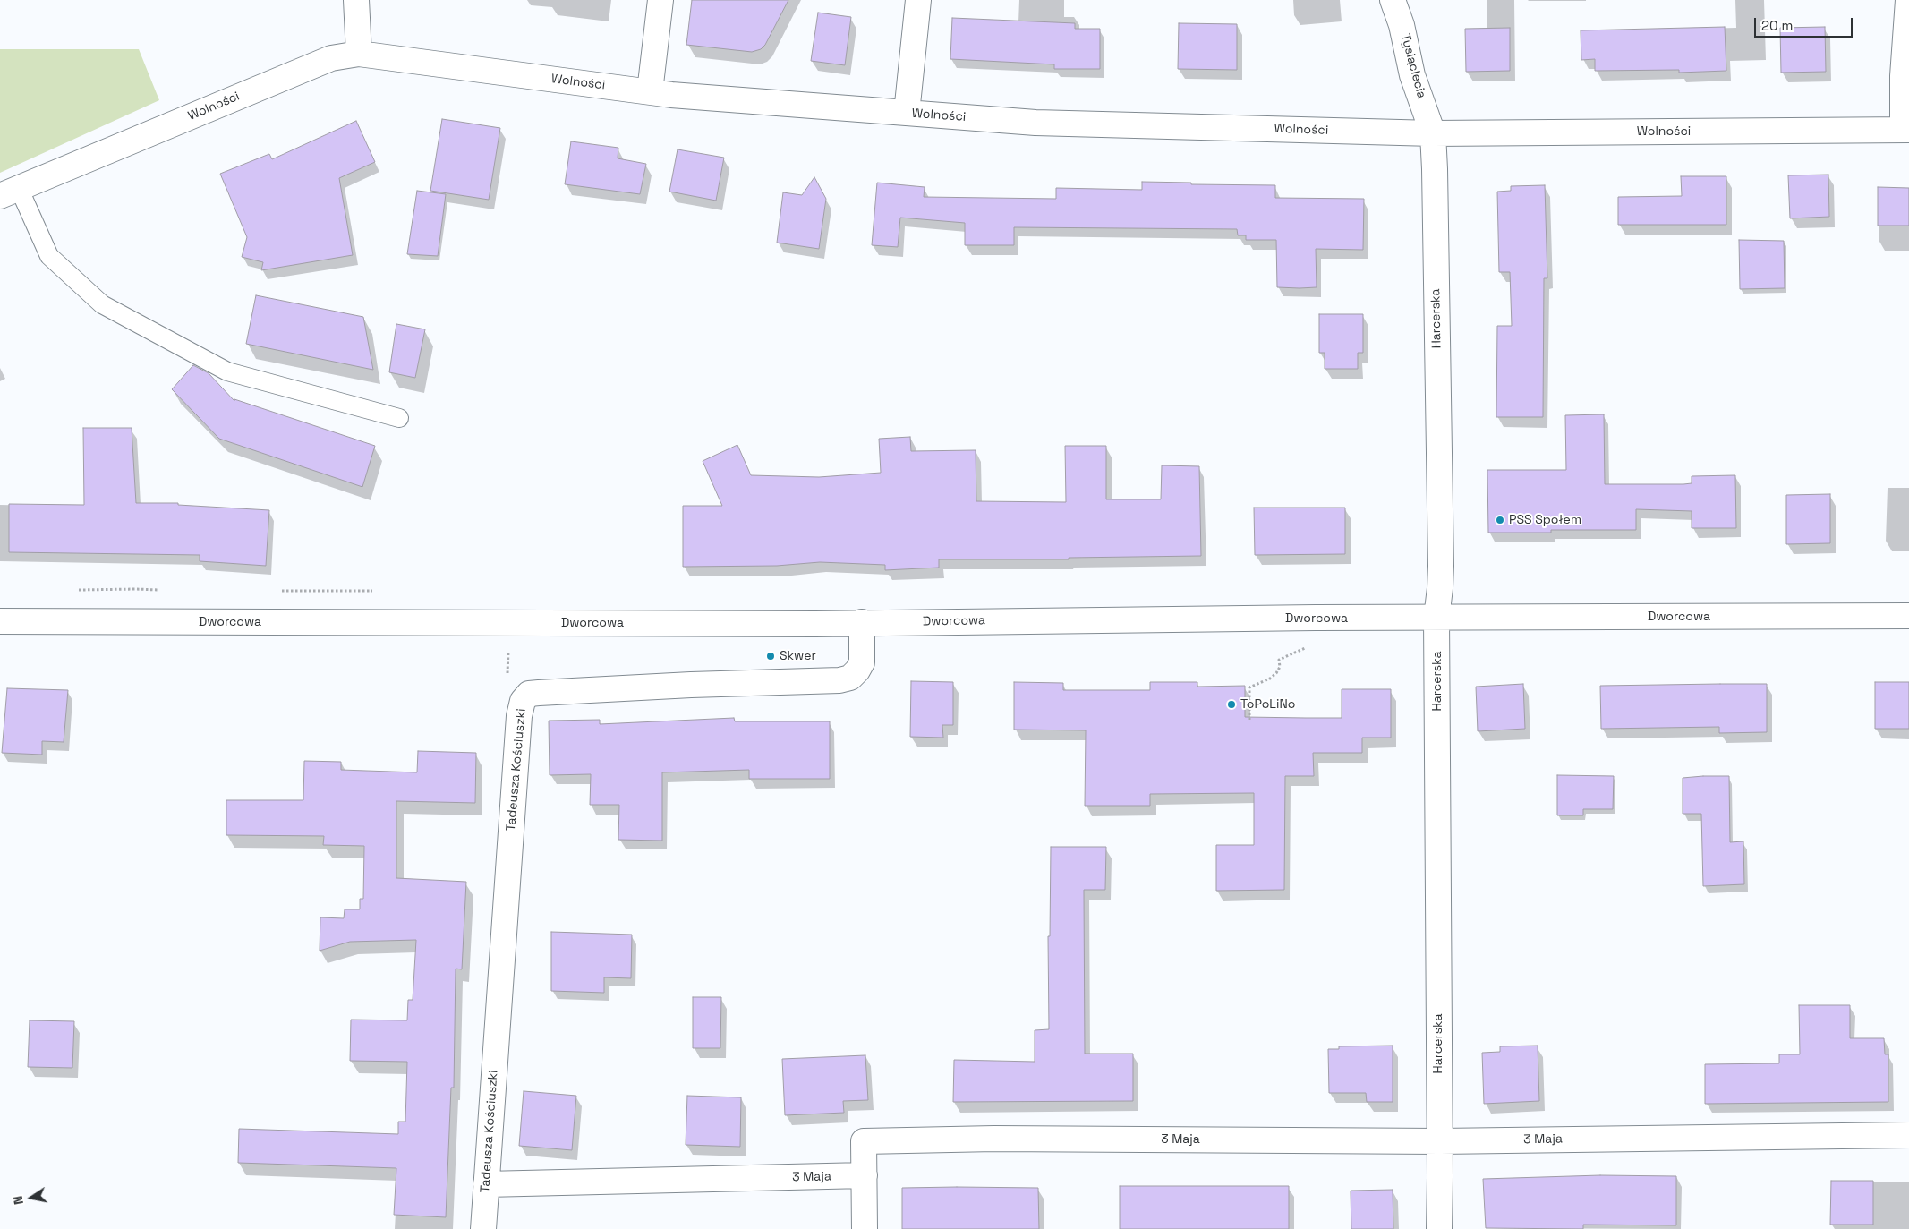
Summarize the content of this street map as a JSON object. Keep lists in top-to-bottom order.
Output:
{
  "streets": {
    "street": [
      "Tysiąclecia",
      "Wolności",
      "Harcerska",
      "Dworcowa",
      "Tadeusza Kościuszki",
      "3 Maja"
    ]
  },
  "crossings": [
    ["Tysiąclecia", "Wolności"],
    ["Tysiąclecia", "Harcerska"],
    ["Wolności", "Harcerska"],
    ["Harcerska", "Dworcowa"],
    ["Harcerska", "3 Maja"],
    ["Dworcowa", "Tadeusza Kościuszki"],
    ["Tadeusza Kościuszki", "3 Maja"]
  ],
  "places": ["PSS Społem", "Skwer", "ToPoLiNo"],
  "scale_bar": "20 m",
  "north": "left"
}
